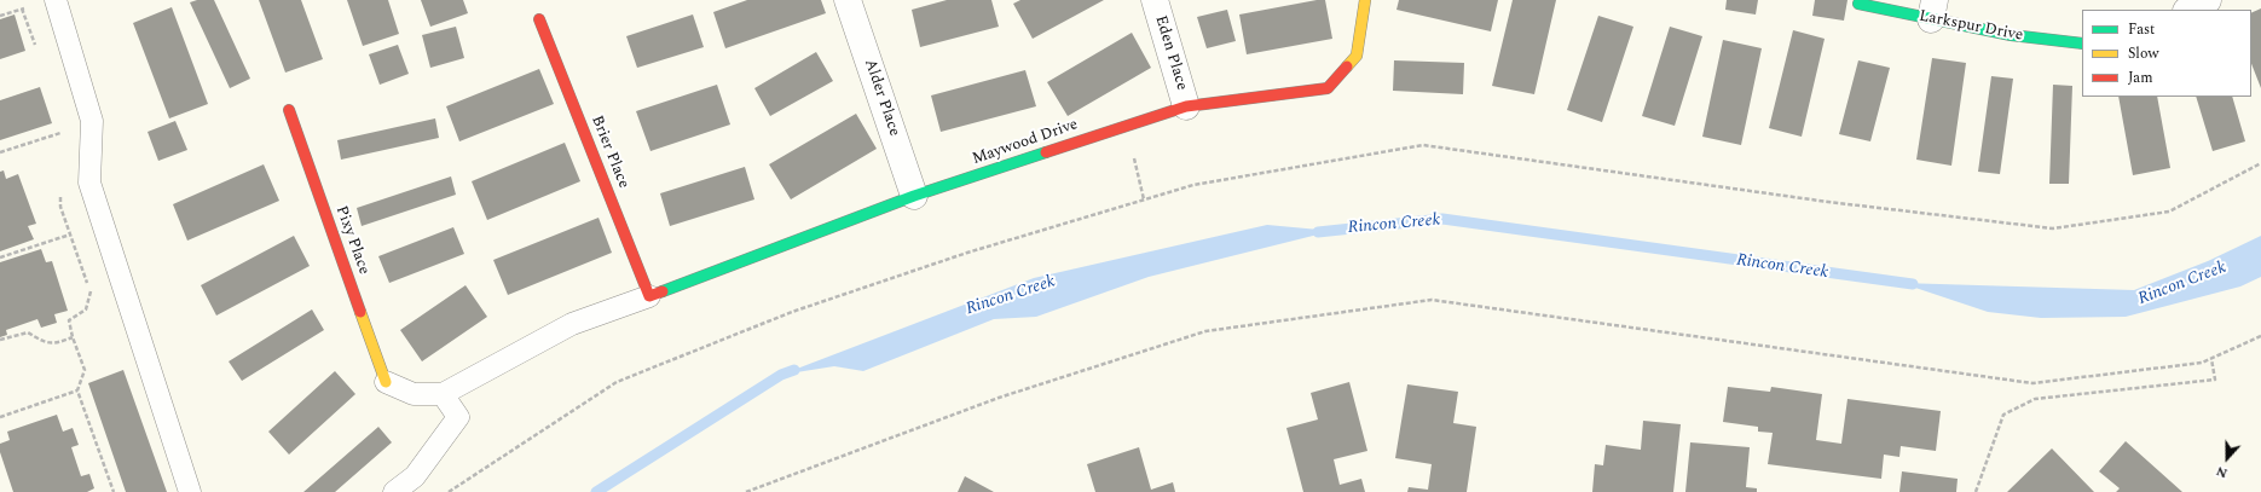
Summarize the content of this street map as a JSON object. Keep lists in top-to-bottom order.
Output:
{
  "streets": {
    "street": [
      "Larkspur Drive",
      "Eden Place",
      "Alder Place",
      "Maywood Drive",
      "Brier Place",
      "Pixy Place"
    ]
  },
  "crossings": [
    ["Eden Place", "Maywood Drive"],
    ["Alder Place", "Maywood Drive"],
    ["Maywood Drive", "Brier Place"]
  ],
  "water": ["Rincon Creek"],
  "legend": ["Fast", "Slow", "Jam"],
  "north": "bottom"
}
